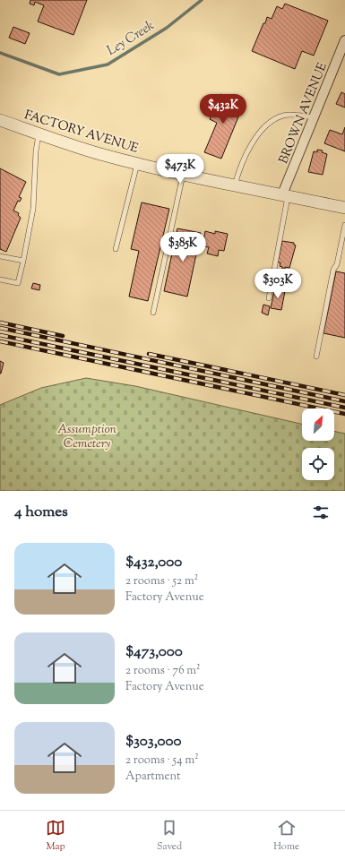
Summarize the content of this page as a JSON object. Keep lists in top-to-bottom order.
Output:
{
  "streets": {
    "street": ["BROWN AVENUE", "FACTORY AVENUE"]
  },
  "crossings": [
    ["BROWN AVENUE", "FACTORY AVENUE"]
  ],
  "water": ["Ley Creek"],
  "parks": ["Assumption Cemetery"],
  "north": "top right",
  "page": {
    "price": [
      "$432K",
      "$473K",
      "$385K",
      "$303K"
    ],
    "heading": "4 homes",
    "list": [
      {
        "name": "$432,000",
        "note": "2 rooms · 52 m² · Factory Avenue"
      },
      {
        "name": "$473,000",
        "note": "2 rooms · 76 m² · Factory Avenue"
      },
      {
        "name": "$303,000",
        "note": "2 rooms · 54 m² · Apartment"
      }
    ],
    "tabs": ["Map", "Saved", "Home"]
  }
}
